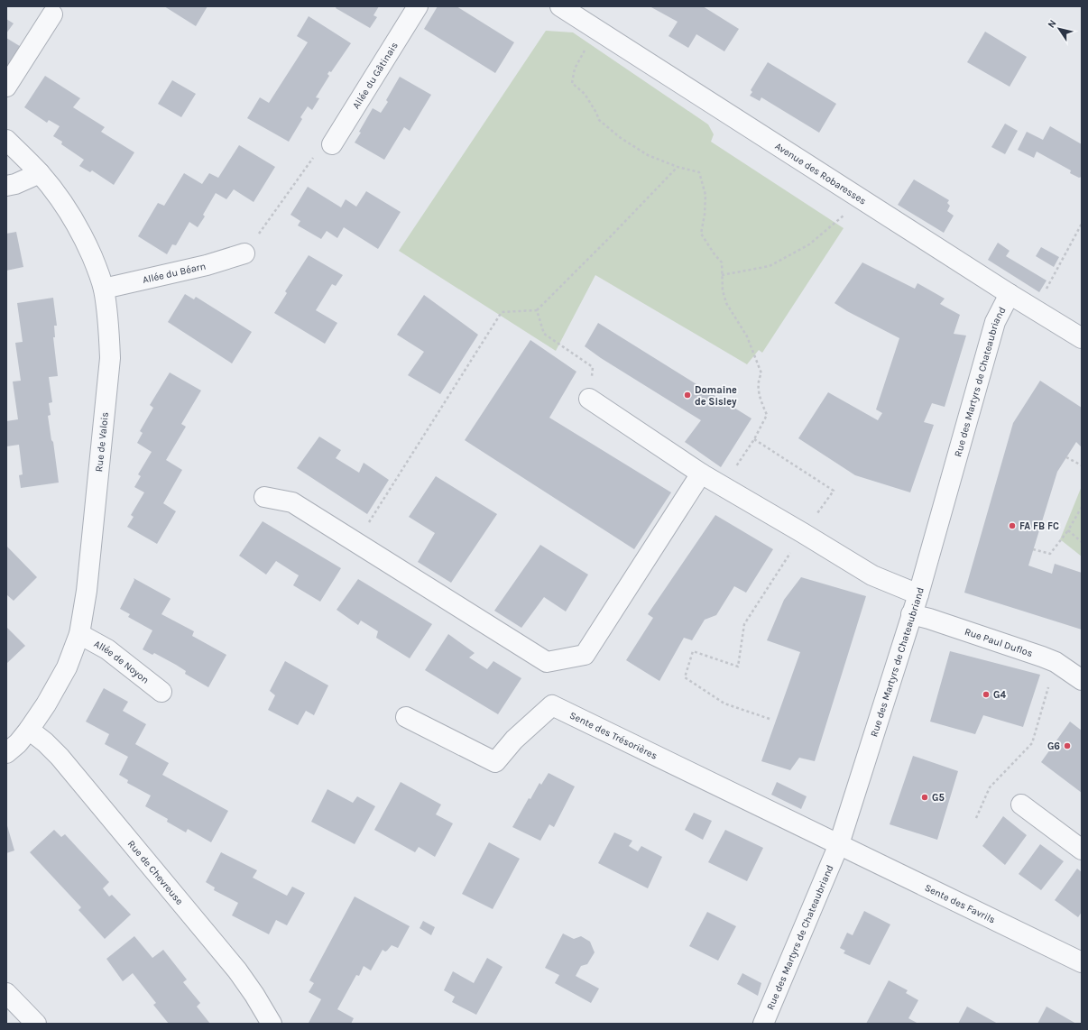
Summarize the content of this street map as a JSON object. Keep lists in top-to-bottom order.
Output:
{
  "streets": {
    "street": [
      "Allée du Gâtinais",
      "Avenue des Robaresses",
      "Allée du Béarn",
      "Rue des Martyrs de Chateaubriand",
      "Rue de Valois",
      "Rue Paul Duflos",
      "Allée de Noyon",
      "Sente des Trésorières",
      "Rue de Chevreuse",
      "Sente des Favrils"
    ]
  },
  "crossings": [
    ["Avenue des Robaresses", "Rue des Martyrs de Chateaubriand"],
    ["Allée du Béarn", "Rue de Valois"],
    ["Rue des Martyrs de Chateaubriand", "Rue Paul Duflos"],
    ["Rue des Martyrs de Chateaubriand", "Sente des Trésorières"],
    ["Rue des Martyrs de Chateaubriand", "Sente des Favrils"],
    ["Rue de Valois", "Allée de Noyon"],
    ["Rue de Valois", "Rue de Chevreuse"],
    ["Sente des Trésorières", "Sente des Favrils"]
  ],
  "places": [
    "Domaine de Sisley",
    "FA FB FC",
    "G4",
    "G6",
    "G5"
  ],
  "north": "top left"
}
